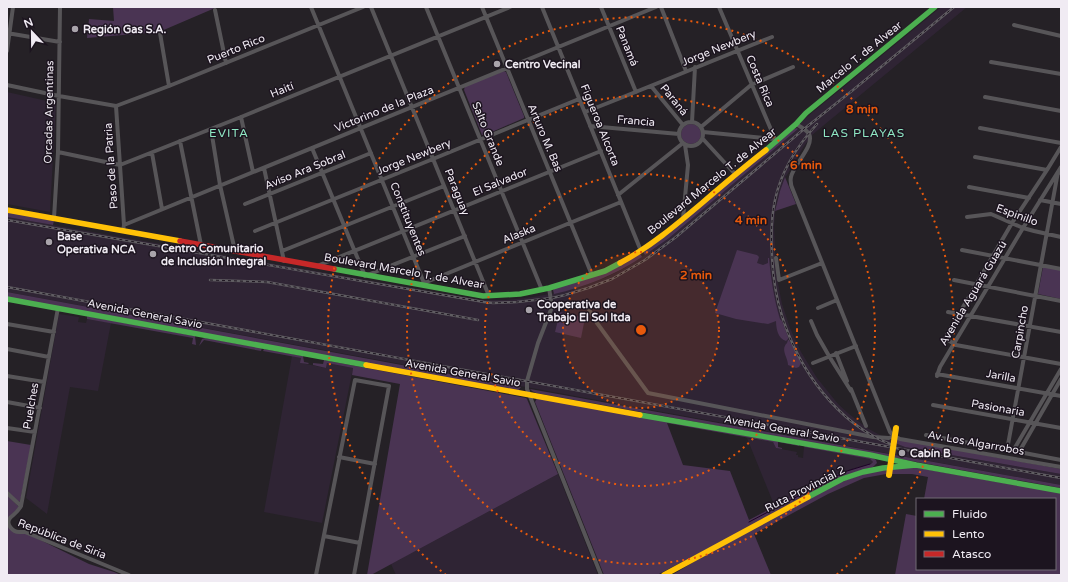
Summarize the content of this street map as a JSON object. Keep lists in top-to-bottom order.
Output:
{
  "streets": {
    "main road": [
      "Marcelo T. de Alvear",
      "Boulevard Marcelo T. de Alvear",
      "Avenida General Savio",
      "Ruta Provincial 2"
    ],
    "street": [
      "Panamá",
      "Jorge Newbery",
      "Puerto Rico",
      "Costa Rica",
      "Haití",
      "Paraná",
      "Victorino de la Plaza",
      "Orcadas Argentinas",
      "Francia",
      "Figueroa Alcorta",
      "Salto Grande",
      "Arturo M. Bas",
      "Paso de la Patria",
      "Aviso Ara Sobral",
      "El Salvador",
      "Paraguay",
      "Espinillo",
      "Constituyentes",
      "Alaska",
      "Avenida Aguará Guazú",
      "Carpincho",
      "Jarilla",
      "Puelches",
      "Pasionaria",
      "Av. Los Algarrobos",
      "República de Siria"
    ]
  },
  "crossings": [
    ["Panamá", "Jorge Newbery"],
    ["Panamá", "Victorino de la Plaza"],
    ["Jorge Newbery", "Costa Rica"],
    ["Jorge Newbery", "Paraná"],
    ["Jorge Newbery", "Figueroa Alcorta"],
    ["Jorge Newbery", "Salto Grande"],
    ["Jorge Newbery", "Arturo M. Bas"],
    ["Jorge Newbery", "Paraguay"],
    ["Jorge Newbery", "Constituyentes"],
    ["Puerto Rico", "Paso de la Patria"],
    ["Puerto Rico", "Constituyentes"],
    ["Marcelo T. de Alvear", "Boulevard Marcelo T. de Alvear"],
    ["Costa Rica", "Boulevard Marcelo T. de Alvear"],
    ["Haití", "Salto Grande"],
    ["Haití", "Arturo M. Bas"],
    ["Haití", "Paso de la Patria"],
    ["Haití", "Paraguay"],
    ["Haití", "Constituyentes"],
    ["Paraná", "Francia"],
    ["Victorino de la Plaza", "Figueroa Alcorta"],
    ["Victorino de la Plaza", "Salto Grande"],
    ["Victorino de la Plaza", "Arturo M. Bas"],
    ["Victorino de la Plaza", "Paso de la Patria"],
    ["Victorino de la Plaza", "Boulevard Marcelo T. de Alvear"],
    ["Victorino de la Plaza", "Paraguay"],
    ["Victorino de la Plaza", "Constituyentes"],
    ["Orcadas Argentinas", "Boulevard Marcelo T. de Alvear"],
    ["Francia", "Figueroa Alcorta"],
    ["Figueroa Alcorta", "Boulevard Marcelo T. de Alvear"],
    ["Figueroa Alcorta", "El Salvador"],
    ["Figueroa Alcorta", "Alaska"],
    ["Salto Grande", "Boulevard Marcelo T. de Alvear"],
    ["Salto Grande", "El Salvador"],
    ["Salto Grande", "Alaska"],
    ["Arturo M. Bas", "Boulevard Marcelo T. de Alvear"],
    ["Arturo M. Bas", "El Salvador"],
    ["Arturo M. Bas", "Alaska"],
    ["Paso de la Patria", "Boulevard Marcelo T. de Alvear"],
    ["Aviso Ara Sobral", "Constituyentes"],
    ["Boulevard Marcelo T. de Alvear", "El Salvador"],
    ["Boulevard Marcelo T. de Alvear", "Paraguay"],
    ["Boulevard Marcelo T. de Alvear", "Constituyentes"],
    ["Boulevard Marcelo T. de Alvear", "Alaska"],
    ["El Salvador", "Paraguay"],
    ["El Salvador", "Constituyentes"],
    ["Paraguay", "Alaska"],
    ["Espinillo", "Avenida Aguará Guazú"],
    ["Espinillo", "Carpincho"],
    ["Constituyentes", "Alaska"],
    ["Avenida Aguará Guazú", "Carpincho"],
    ["Avenida Aguará Guazú", "Jarilla"],
    ["Avenida General Savio", "Puelches"],
    ["Avenida General Savio", "Ruta Provincial 2"],
    ["Carpincho", "Jarilla"],
    ["Carpincho", "Pasionaria"],
    ["Carpincho", "Av. Los Algarrobos"],
    ["Puelches", "República de Siria"]
  ],
  "districts": ["EVITA", "LAS PLAYAS"],
  "places": [
    "Región Gas S.A.",
    "Centro Vecinal",
    "Base Operativa NCA",
    "Centro Comunitario de Inclusión Integral",
    "Cooperativa de Trabajo El Sol ltda",
    "Cabín B"
  ],
  "legend": ["Fluido", "Lento", "Atasco"],
  "north": "top",
  "rings": [
    "8 min",
    "6 min",
    "4 min",
    "2 min"
  ]
}
